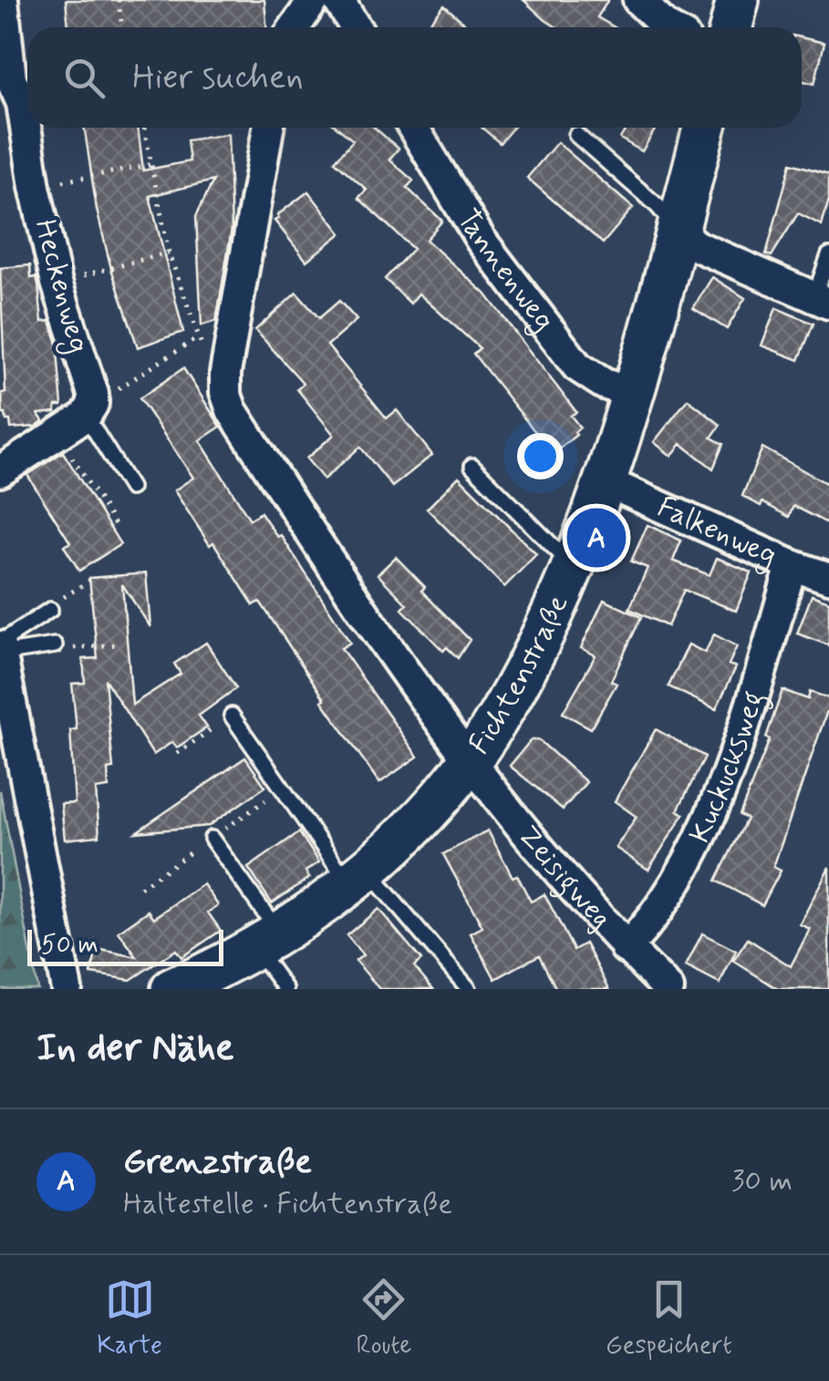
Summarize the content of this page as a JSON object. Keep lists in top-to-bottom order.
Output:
{
  "streets": {
    "street": [
      "Tannenweg",
      "Heckenweg",
      "Falkenweg",
      "Fichtenstraße",
      "Kuckucksweg",
      "Zeisigweg"
    ]
  },
  "crossings": [
    ["Tannenweg", "Fichtenstraße"],
    ["Falkenweg", "Fichtenstraße"],
    ["Falkenweg", "Kuckucksweg"],
    ["Fichtenstraße", "Zeisigweg"],
    ["Kuckucksweg", "Zeisigweg"]
  ],
  "scale_bar": "50 m",
  "page": {
    "search": "Hier suchen",
    "pins": "A",
    "scale": "50 m",
    "heading": "In der Nähe",
    "list": [
      {
        "mark": "A",
        "name": "Grenzstraße",
        "note": "Haltestelle · Fichtenstraße",
        "value": "30 m"
      }
    ],
    "nav": ["Karte", "Route", "Gespeichert"]
  }
}
